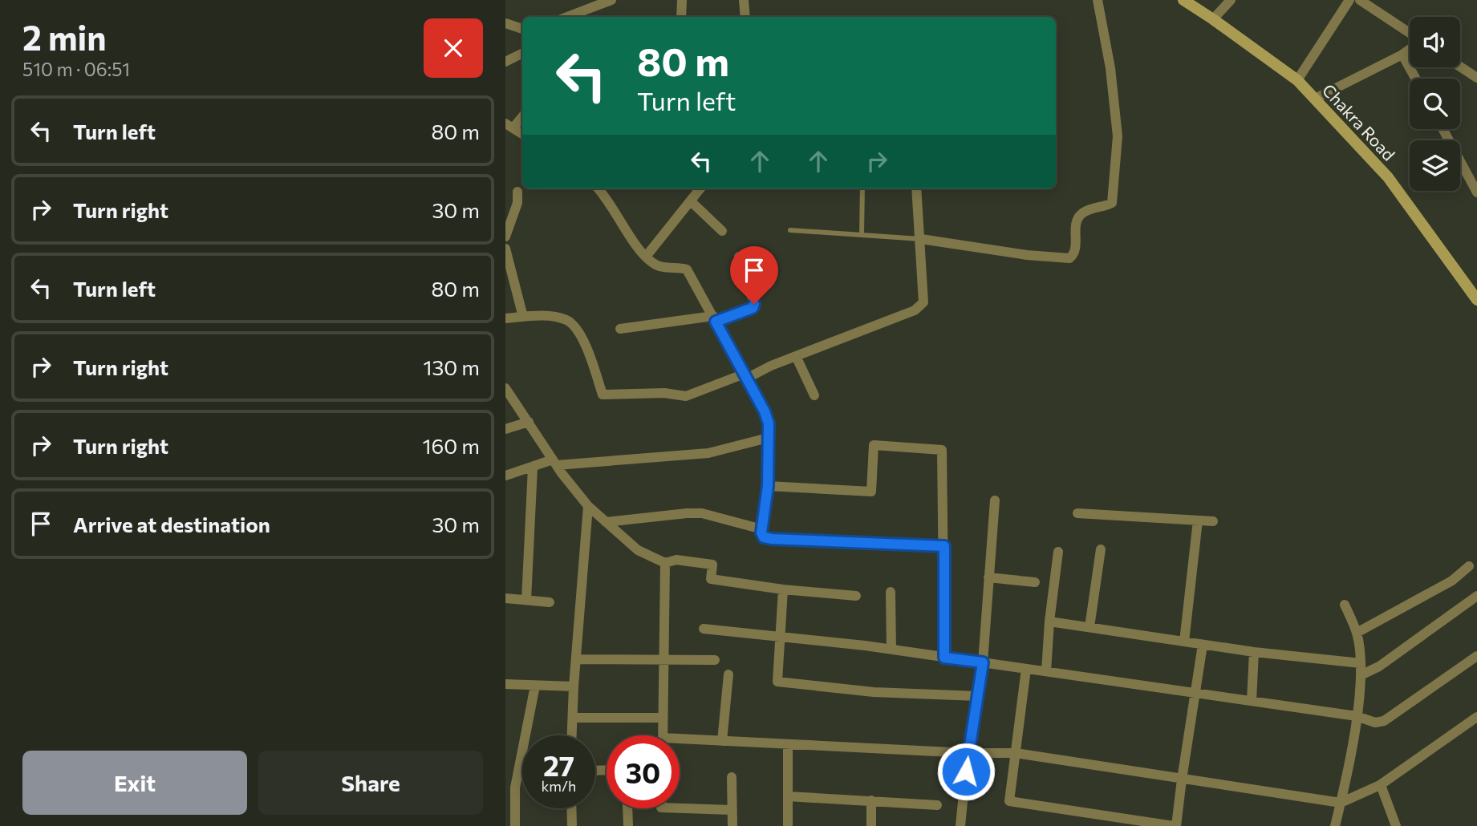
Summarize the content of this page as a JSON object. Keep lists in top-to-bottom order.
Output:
{
  "streets": {
    "main road": ["Chakra Road"]
  },
  "page": {
    "heading": ["2 min", "510 m · 06:51"],
    "turn": ["80 m", "Turn left"],
    "list": [
      {
        "name": "Turn left",
        "value": "80 m"
      },
      {
        "name": "Turn right",
        "value": "30 m"
      },
      {
        "name": "Turn left",
        "value": "80 m"
      },
      {
        "name": "Turn right",
        "value": "130 m"
      },
      {
        "name": "Turn right",
        "value": "160 m"
      },
      {
        "name": "Arrive at destination",
        "value": "30 m"
      }
    ],
    "speed": "27 km/h",
    "limit": "30",
    "buttons": ["Exit", "Share"]
  }
}
